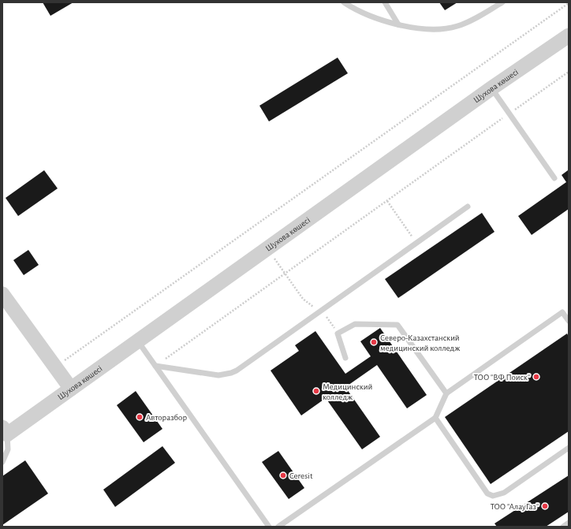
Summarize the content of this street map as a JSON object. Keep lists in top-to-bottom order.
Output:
{
  "streets": {
    "street": ["Шухова көшесі"]
  },
  "places": [
    "Северо-Казахстанский медицинский колледж",
    "ТОО \"ВФ Поиск\"",
    "Медицинский колледж",
    "Авторазбор",
    "Ceresit",
    "ТОО \"АлауГаз\""
  ]
}
